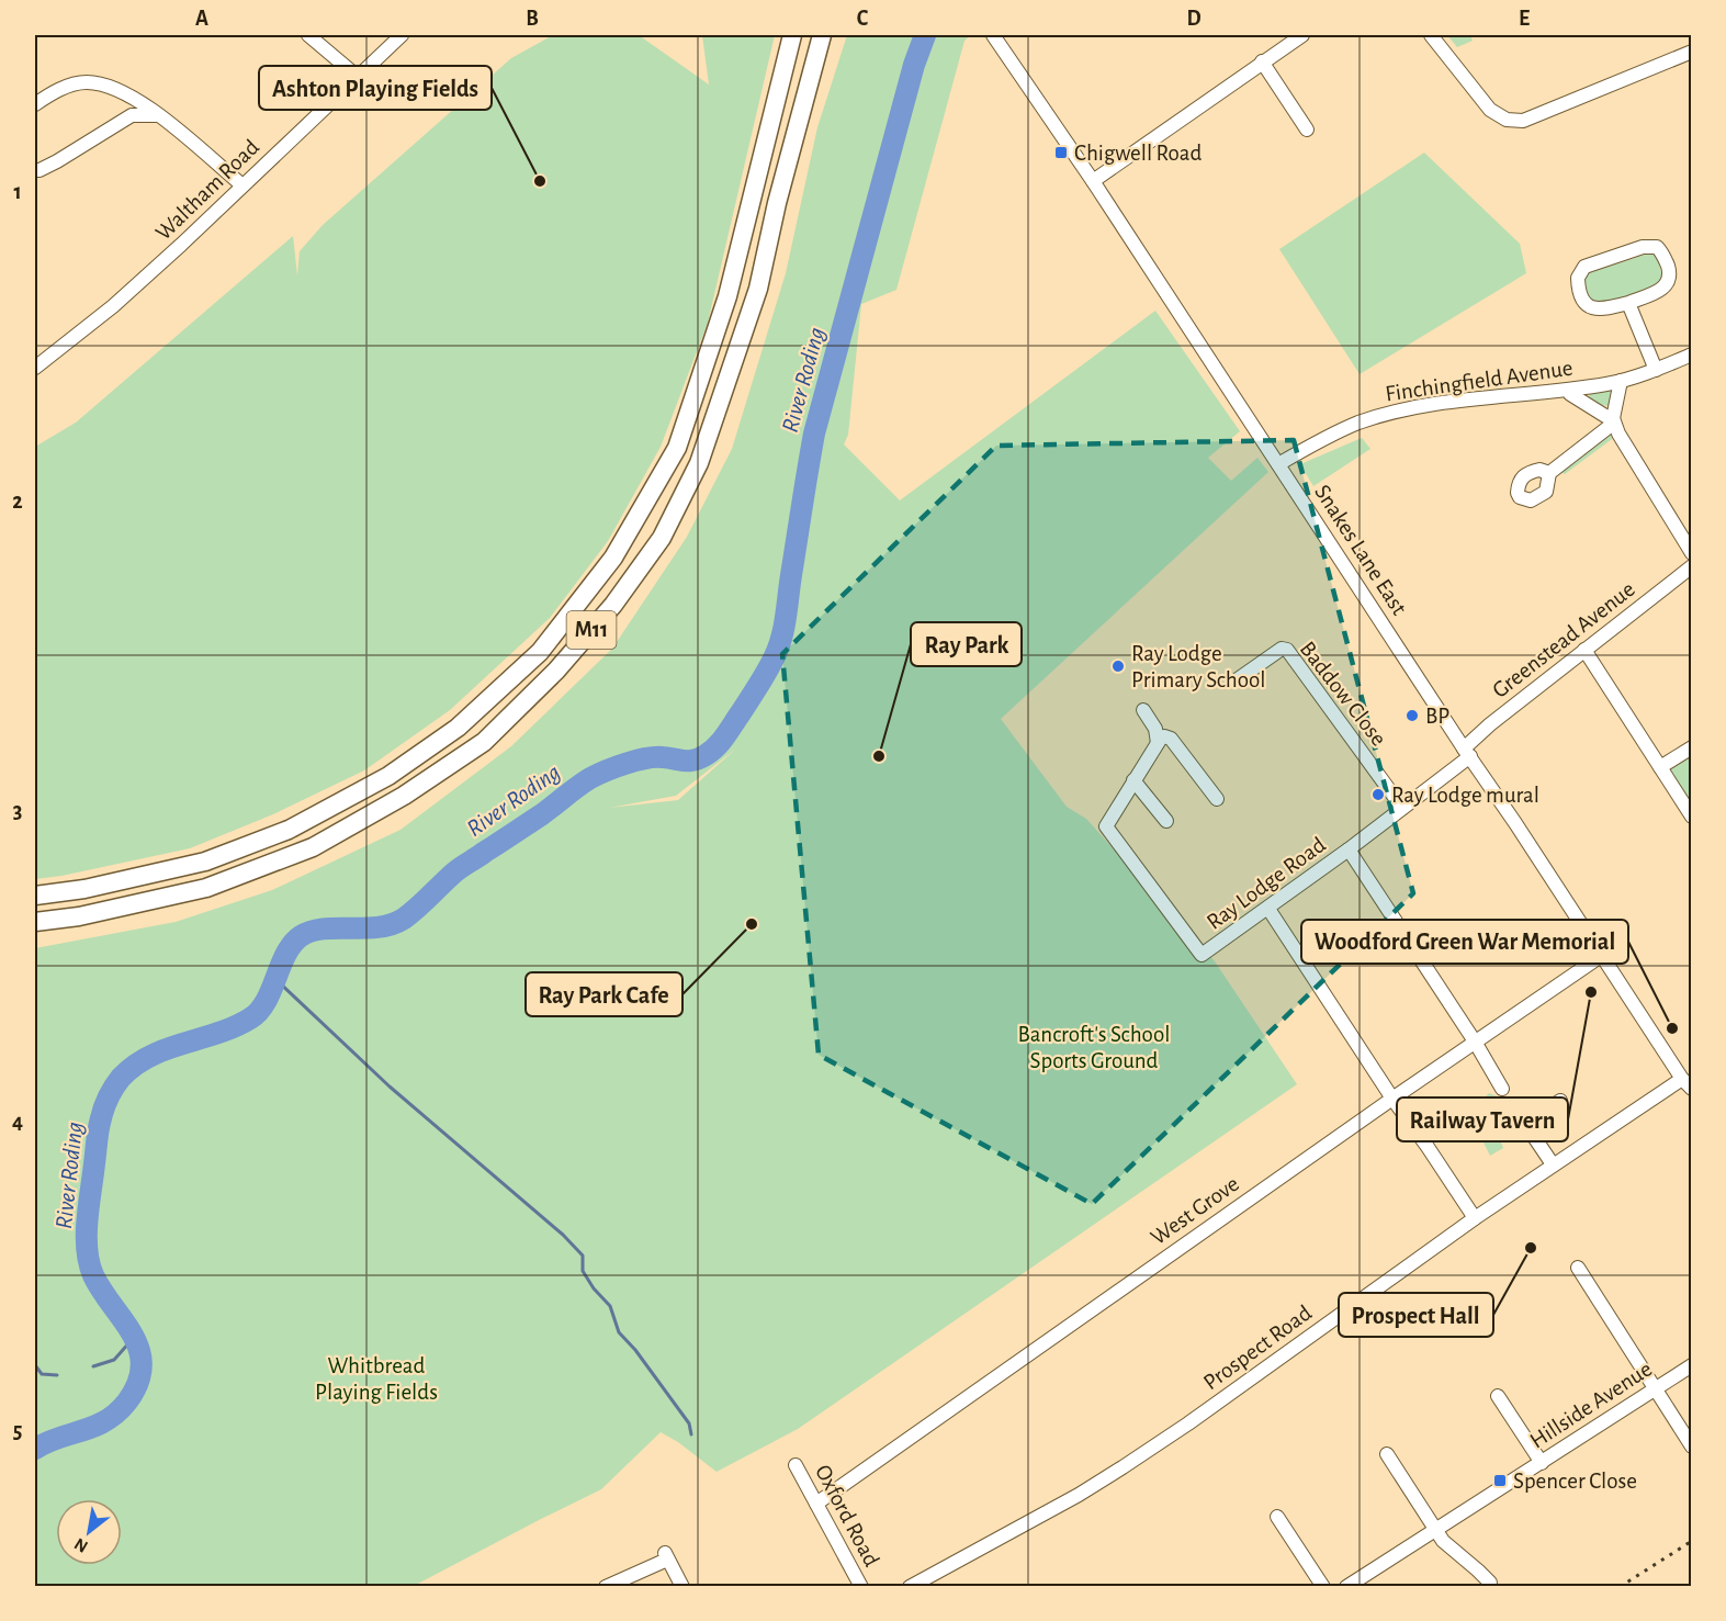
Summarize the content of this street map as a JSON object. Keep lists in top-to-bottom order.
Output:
{
  "streets": {
    "highway": ["M11"],
    "street": [
      "Waltham Road",
      "Finchingfield Avenue",
      "Snakes Lane East",
      "Greenstead Avenue",
      "Baddow Close",
      "Ray Lodge Road",
      "West Grove",
      "Prospect Road",
      "Hillside Avenue",
      "Oxford Road"
    ]
  },
  "crossings": [
    ["Finchingfield Avenue", "Snakes Lane East"],
    ["Snakes Lane East", "Greenstead Avenue"],
    ["Snakes Lane East", "Ray Lodge Road"],
    ["Snakes Lane East", "West Grove"],
    ["Snakes Lane East", "Prospect Road"],
    ["Greenstead Avenue", "Ray Lodge Road"],
    ["Baddow Close", "Ray Lodge Road"],
    ["West Grove", "Oxford Road"]
  ],
  "water": ["River Roding"],
  "parks": ["Bancroft's School Sports Ground", "Whitbread Playing Fields"],
  "places": {
    "transit": ["Chigwell Road", "Spencer Close"],
    "other": [
      "Ashton Playing Fields",
      "Ray Lodge Primary School",
      "BP",
      "Ray Park",
      "Ray Lodge mural",
      "Ray Park Cafe",
      "Railway Tavern",
      "Woodford Green War Memorial",
      "Prospect Hall"
    ]
  },
  "north": "bottom left",
  "grid": {
    "columns": [
      "A",
      "B",
      "C",
      "D",
      "E"
    ],
    "rows": [
      "1",
      "2",
      "3",
      "4",
      "5"
    ]
  }
}
